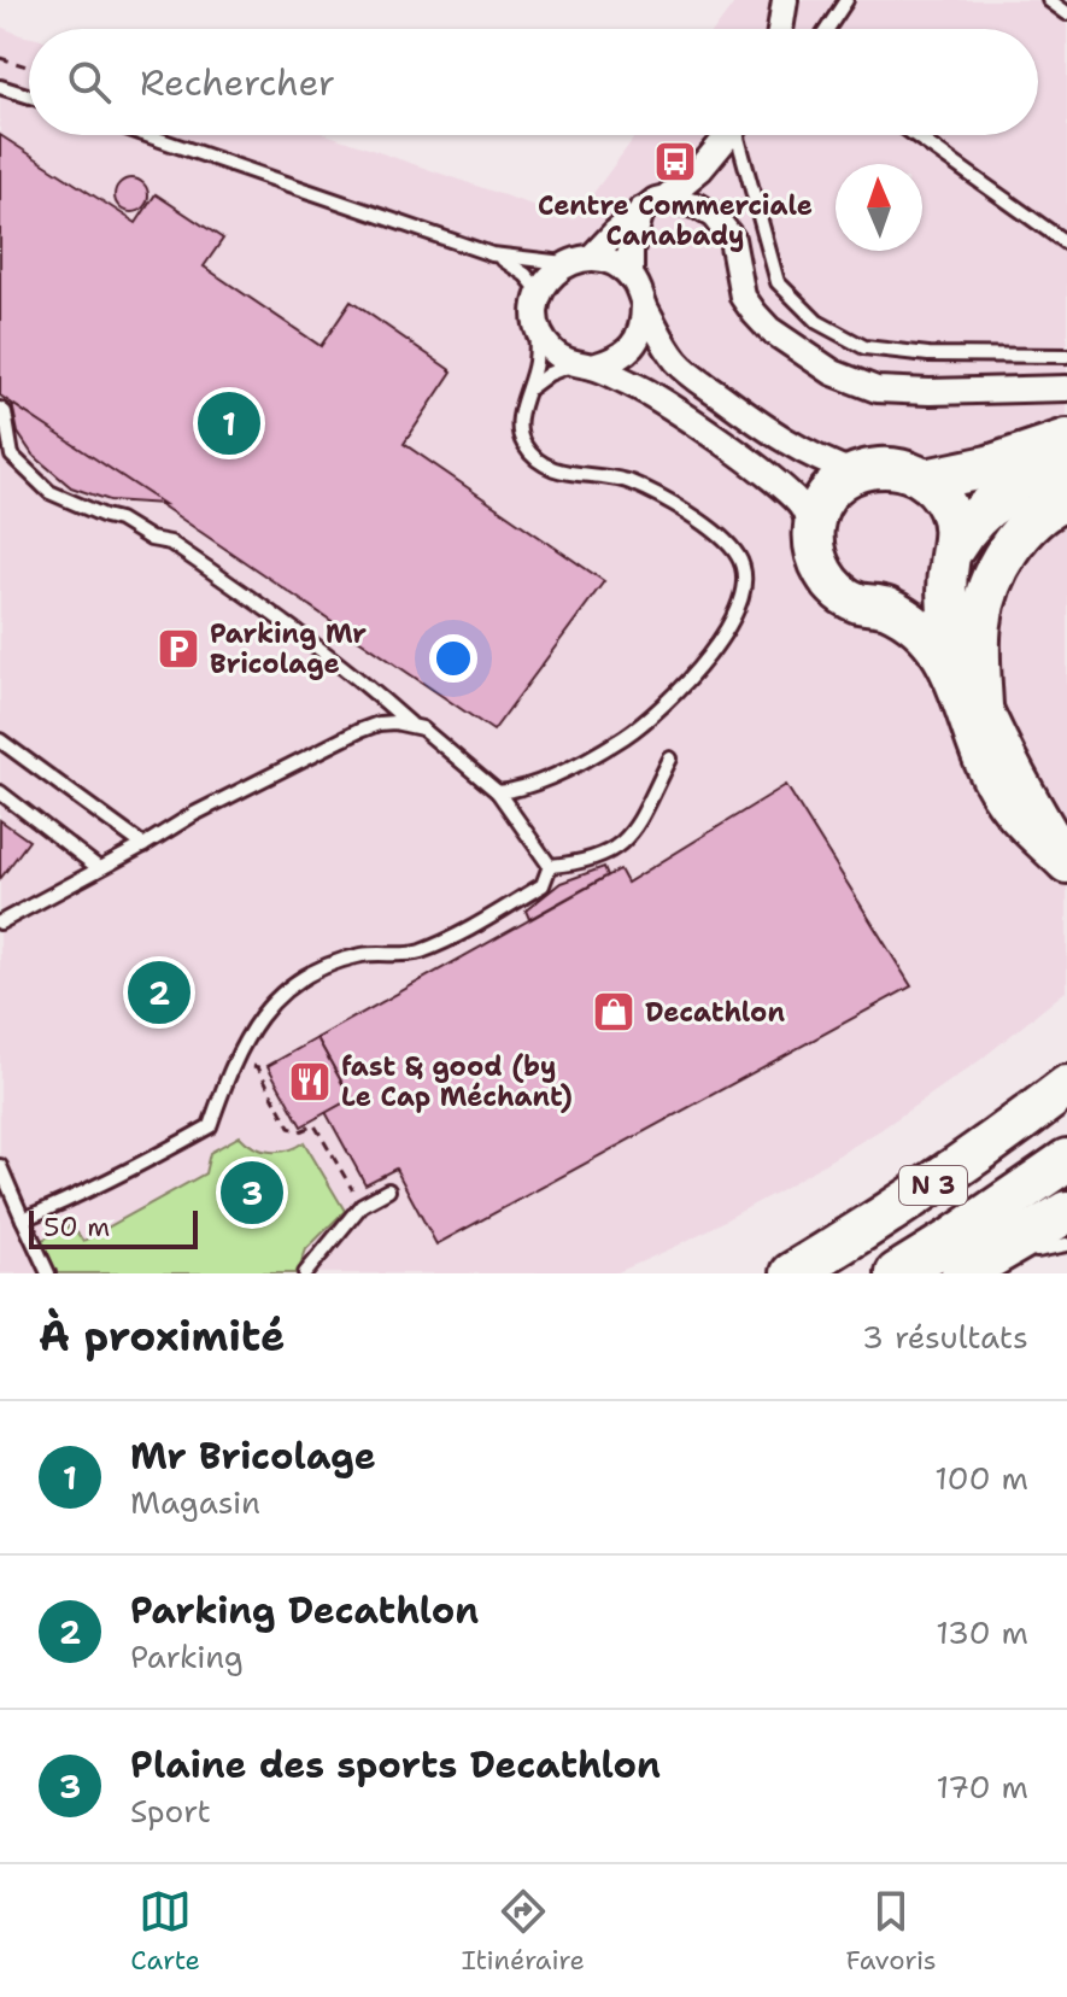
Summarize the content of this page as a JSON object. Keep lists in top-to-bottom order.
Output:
{
  "streets": {
    "highway": ["N 3"]
  },
  "places": {
    "bus stop": ["Centre Commerciale Canabady"],
    "parking": ["Parking Mr Bricolage"],
    "shop": ["Decathlon"],
    "restaurant": ["fast & good (by Le Cap Méchant)"]
  },
  "scale_bar": "50 m",
  "north": "top",
  "page": {
    "search": "Rechercher",
    "pins": ["1", "2", "3"],
    "scale": "50 m",
    "heading": ["À proximité", "3 résultats"],
    "list": [
      {
        "mark": "1",
        "name": "Mr Bricolage",
        "note": "Magasin",
        "value": "100 m"
      },
      {
        "mark": "2",
        "name": "Parking Decathlon",
        "note": "Parking",
        "value": "130 m"
      },
      {
        "mark": "3",
        "name": "Plaine des sports Decathlon",
        "note": "Sport",
        "value": "170 m"
      }
    ],
    "nav": ["Carte", "Itinéraire", "Favoris"]
  }
}
